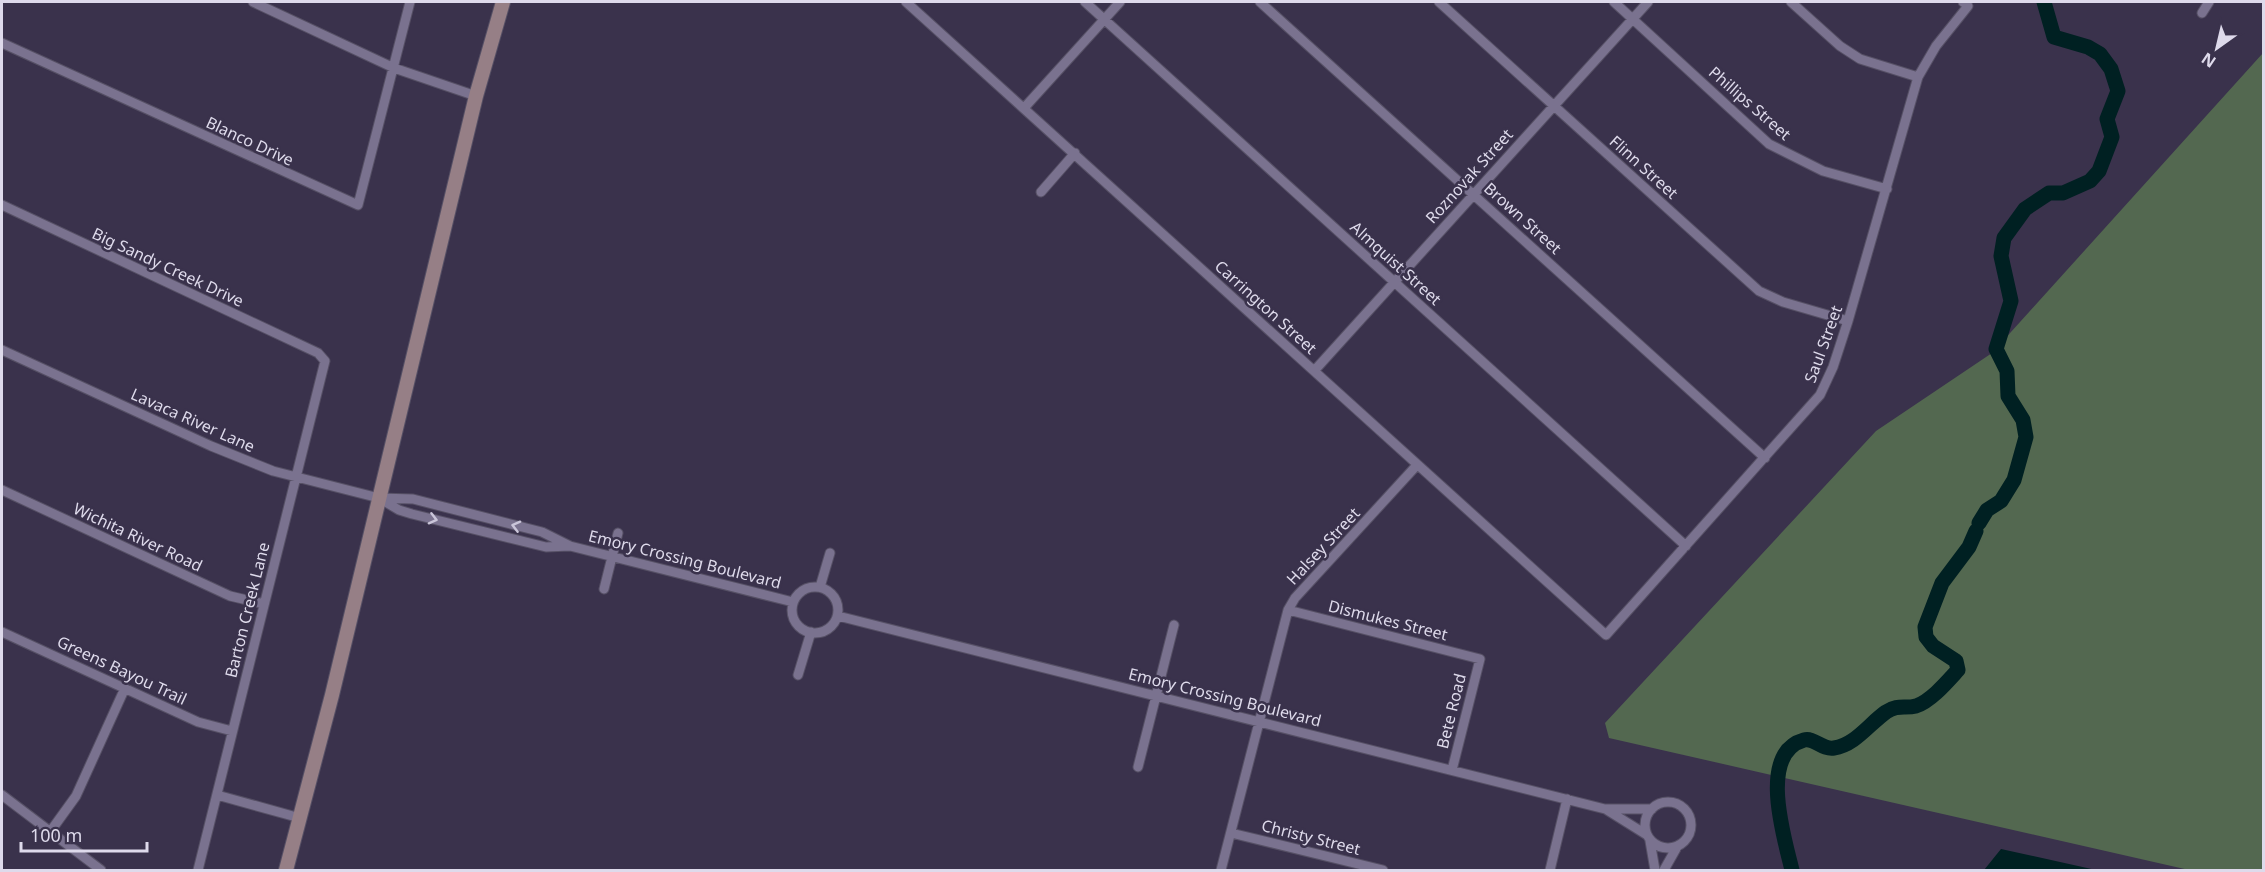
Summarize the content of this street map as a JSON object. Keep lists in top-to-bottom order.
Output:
{
  "streets": {
    "street": [
      "Phillips Street",
      "Blanco Drive",
      "Flinn Street",
      "Roznovak Street",
      "Brown Street",
      "Almquist Street",
      "Big Sandy Creek Drive",
      "Carrington Street",
      "Saul Street",
      "Lavaca River Lane",
      "Wichita River Road",
      "Halsey Street",
      "Emory Crossing Boulevard",
      "Barton Creek Lane",
      "Dismukes Street",
      "Greens Bayou Trail",
      "Bete Road",
      "Christy Street"
    ]
  },
  "crossings": [
    ["Phillips Street", "Roznovak Street"],
    ["Phillips Street", "Saul Street"],
    ["Flinn Street", "Roznovak Street"],
    ["Flinn Street", "Saul Street"],
    ["Roznovak Street", "Brown Street"],
    ["Roznovak Street", "Almquist Street"],
    ["Roznovak Street", "Carrington Street"],
    ["Brown Street", "Saul Street"],
    ["Almquist Street", "Saul Street"],
    ["Big Sandy Creek Drive", "Barton Creek Lane"],
    ["Carrington Street", "Saul Street"],
    ["Carrington Street", "Halsey Street"],
    ["Lavaca River Lane", "Emory Crossing Boulevard"],
    ["Lavaca River Lane", "Barton Creek Lane"],
    ["Wichita River Road", "Barton Creek Lane"],
    ["Halsey Street", "Emory Crossing Boulevard"],
    ["Halsey Street", "Dismukes Street"],
    ["Halsey Street", "Christy Street"],
    ["Emory Crossing Boulevard", "Bete Road"],
    ["Barton Creek Lane", "Greens Bayou Trail"],
    ["Dismukes Street", "Bete Road"]
  ],
  "scale_bar": "100 m",
  "north": "bottom left"
}
